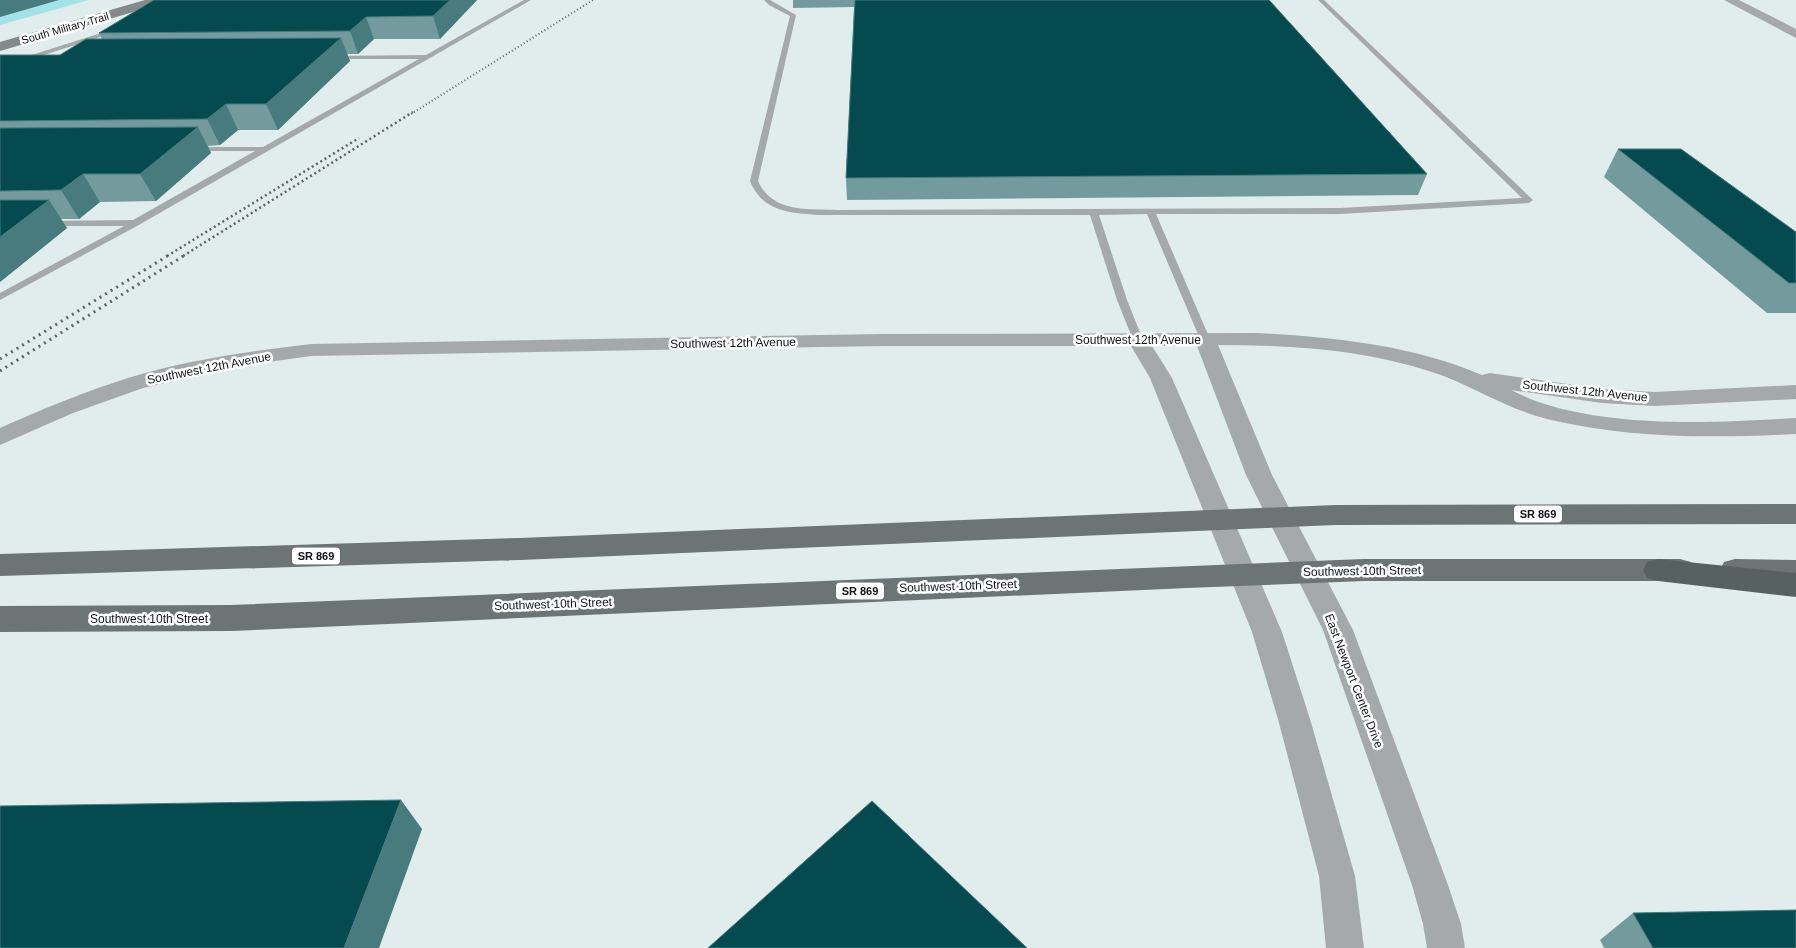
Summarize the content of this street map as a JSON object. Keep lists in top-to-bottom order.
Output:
{
  "streets": {
    "main road": ["SR 869", "Southwest 10th Street"],
    "street": ["South Military Trail", "Southwest 12th Avenue", "East Newport Center Drive"]
  },
  "crossings": [
    ["Southwest 12th Avenue", "East Newport Center Drive"],
    ["SR 869", "East Newport Center Drive"],
    ["Southwest 10th Street", "East Newport Center Drive"]
  ]
}
